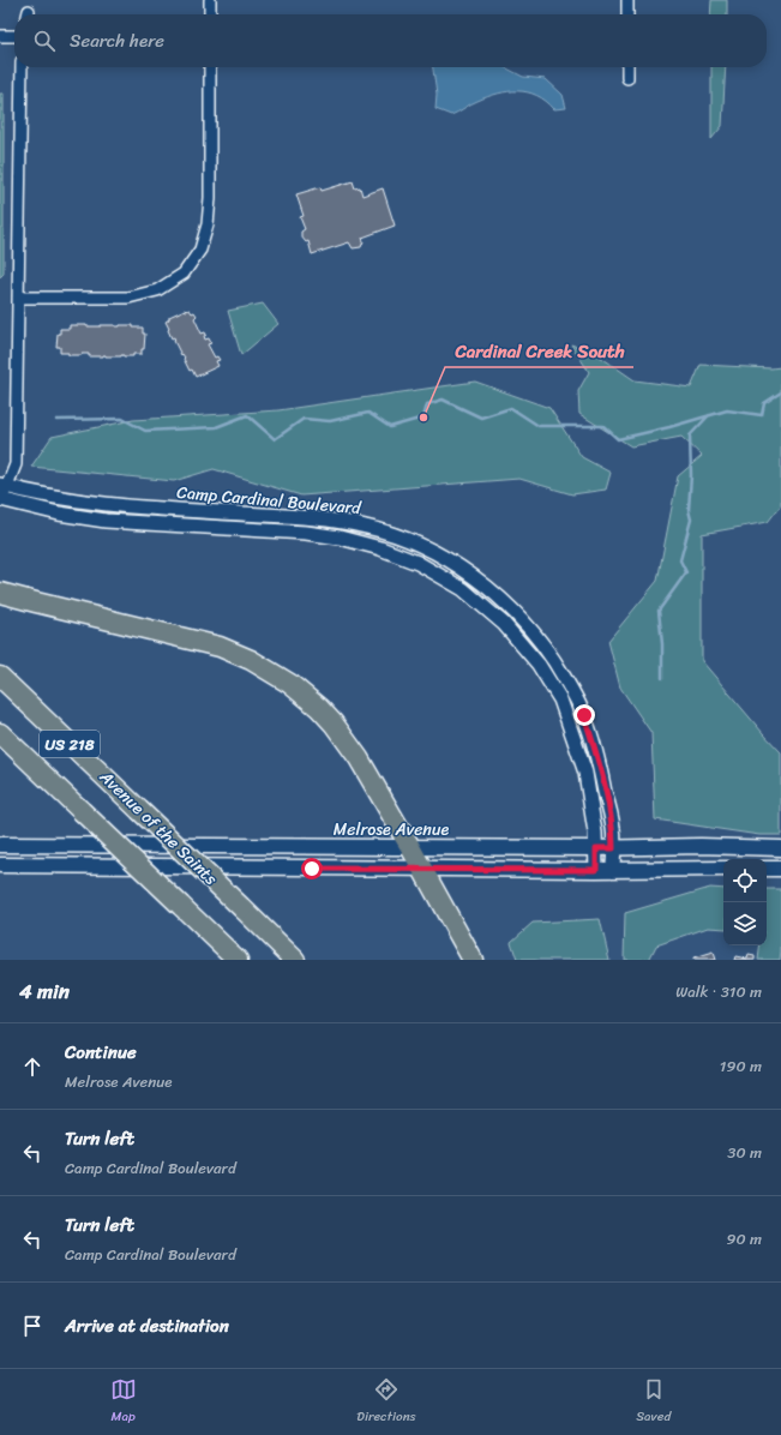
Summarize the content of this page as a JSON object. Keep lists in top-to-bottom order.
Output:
{
  "streets": {
    "highway": ["US 218", "Avenue of the Saints"],
    "main road": ["Melrose Avenue"],
    "street": ["Camp Cardinal Boulevard"]
  },
  "crossings": [
    ["Camp Cardinal Boulevard", "Melrose Avenue"]
  ],
  "places": ["Cardinal Creek South"],
  "page": {
    "search": "Search here",
    "heading": ["4 min", "Walk · 310 m"],
    "list": [
      ["Continue", "Melrose Avenue", "190 m"],
      ["Turn left", "Camp Cardinal Boulevard", "30 m"],
      ["Turn left", "Camp Cardinal Boulevard", "90 m"],
      "Arrive at destination"
    ],
    "nav": ["Map", "Directions", "Saved"]
  }
}
